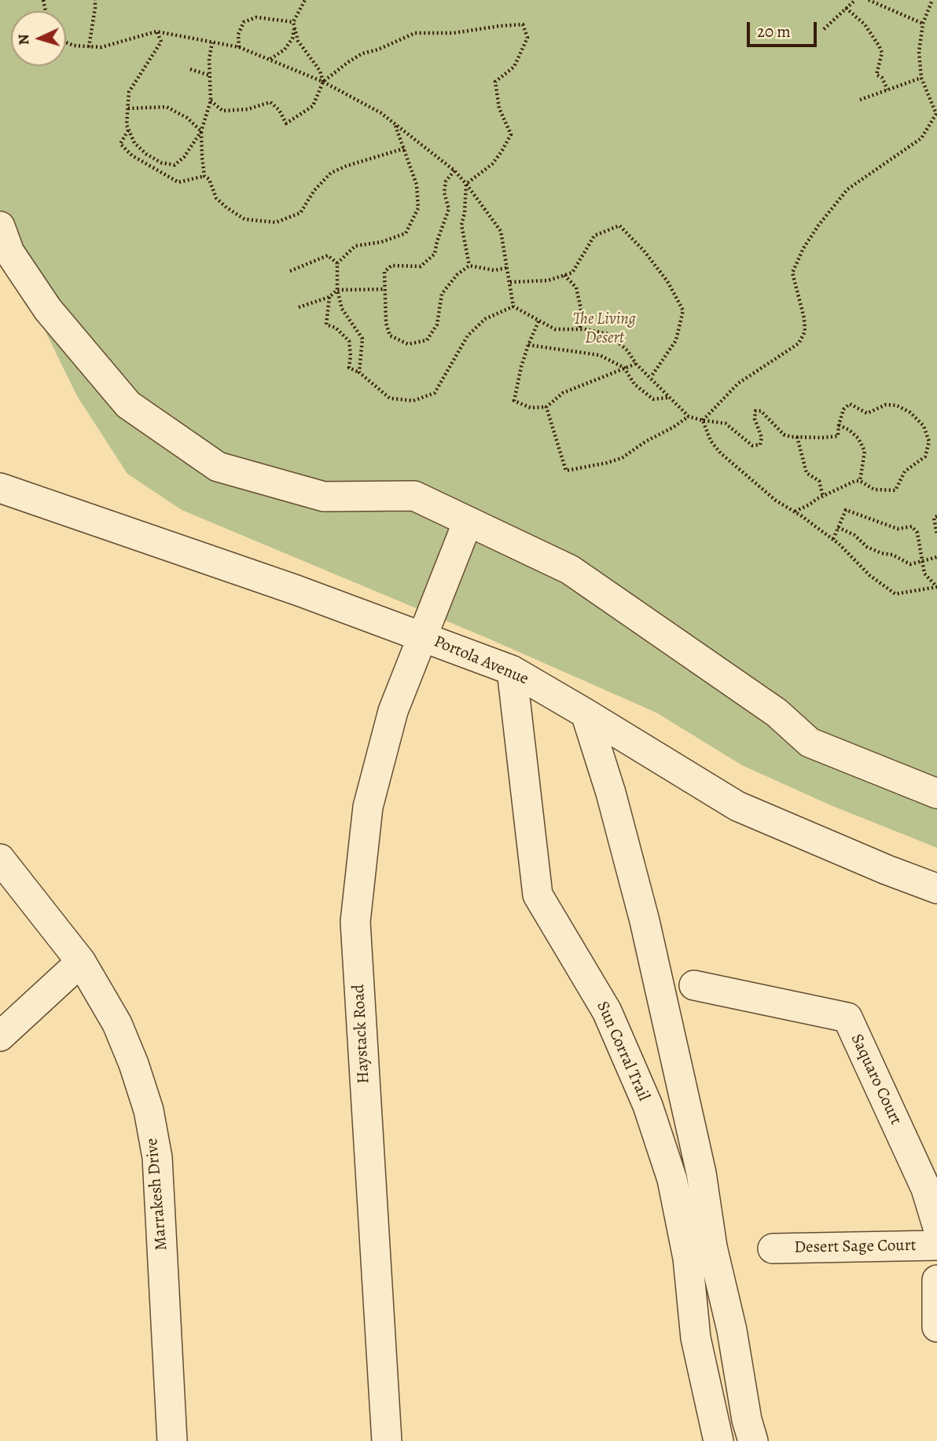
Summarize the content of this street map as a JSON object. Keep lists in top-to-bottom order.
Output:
{
  "streets": {
    "street": [
      "Portola Avenue",
      "Haystack Road",
      "Sun Corral Trail",
      "Saquaro Court",
      "Marrakesh Drive",
      "Desert Sage Court"
    ]
  },
  "crossings": [
    ["Portola Avenue", "Haystack Road"],
    ["Portola Avenue", "Sun Corral Trail"]
  ],
  "parks": ["The Living Desert"],
  "scale_bar": "20 m",
  "north": "left"
}
